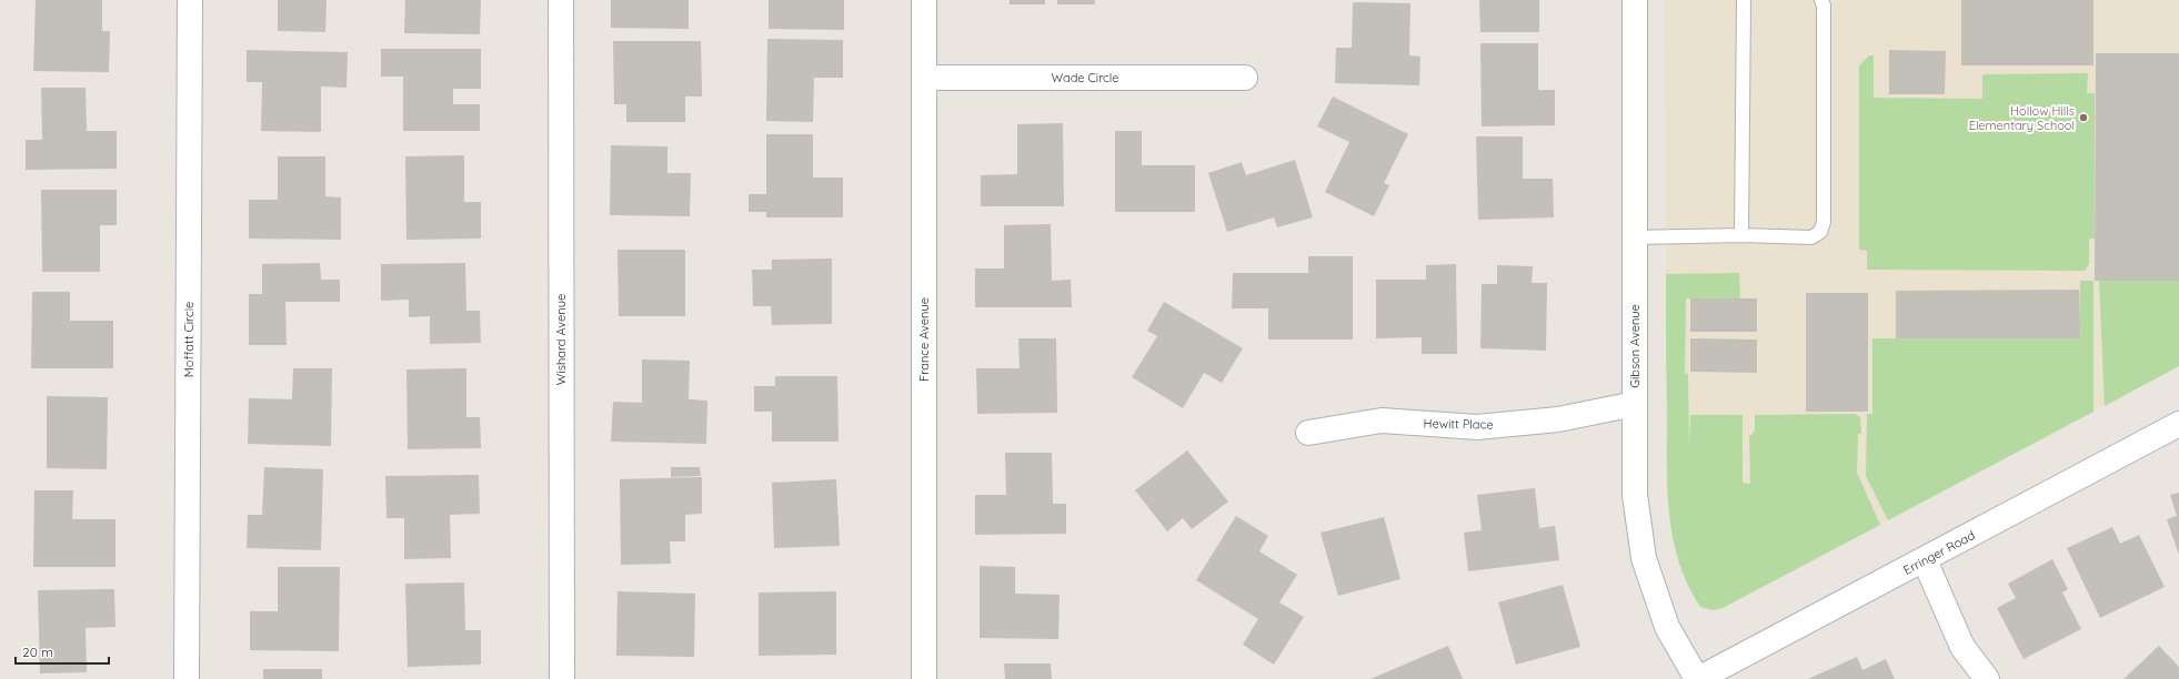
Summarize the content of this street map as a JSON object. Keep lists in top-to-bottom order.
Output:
{
  "streets": {
    "street": [
      "Wade Circle",
      "Moffatt Circle",
      "Wishard Avenue",
      "France Avenue",
      "Gibson Avenue",
      "Hewitt Place",
      "Erringer Road"
    ]
  },
  "crossings": [
    ["Wade Circle", "France Avenue"],
    ["Gibson Avenue", "Hewitt Place"],
    ["Gibson Avenue", "Erringer Road"]
  ],
  "places": ["Hollow Hills Elementary School"],
  "scale_bar": "20 m"
}
